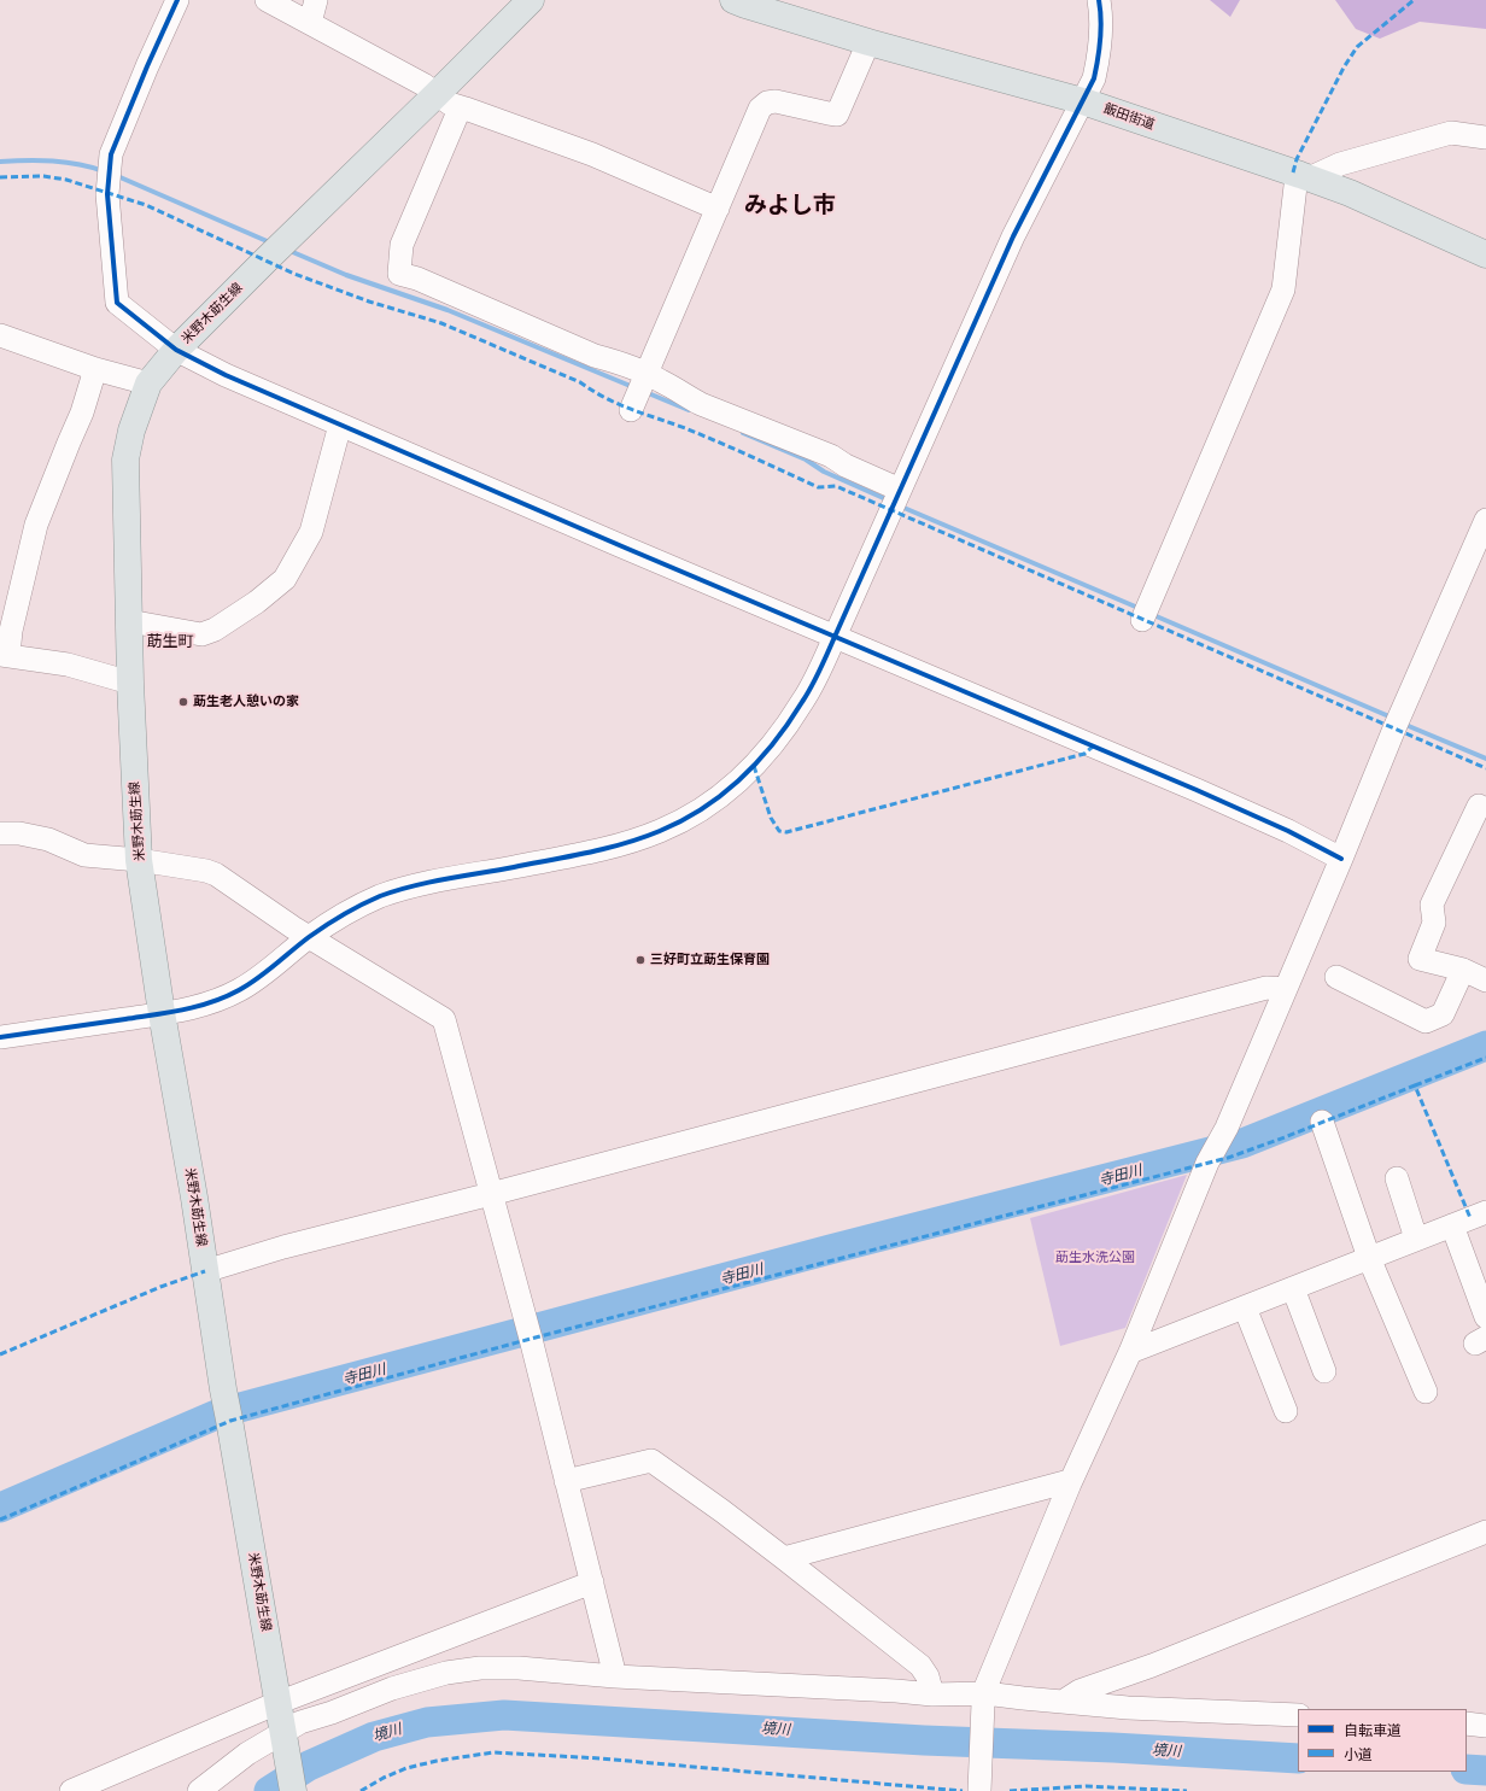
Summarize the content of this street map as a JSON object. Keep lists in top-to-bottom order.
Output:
{
  "streets": {
    "main road": ["飯田街道", "米野木莇生線"]
  },
  "districts": ["みよし市", "莇生町"],
  "water": ["寺田川", "境川"],
  "parks": ["莇生水洗公園"],
  "places": ["莇生老人憩いの家", "三好町立莇生保育園"],
  "legend": ["自転車道", "小道"]
}
